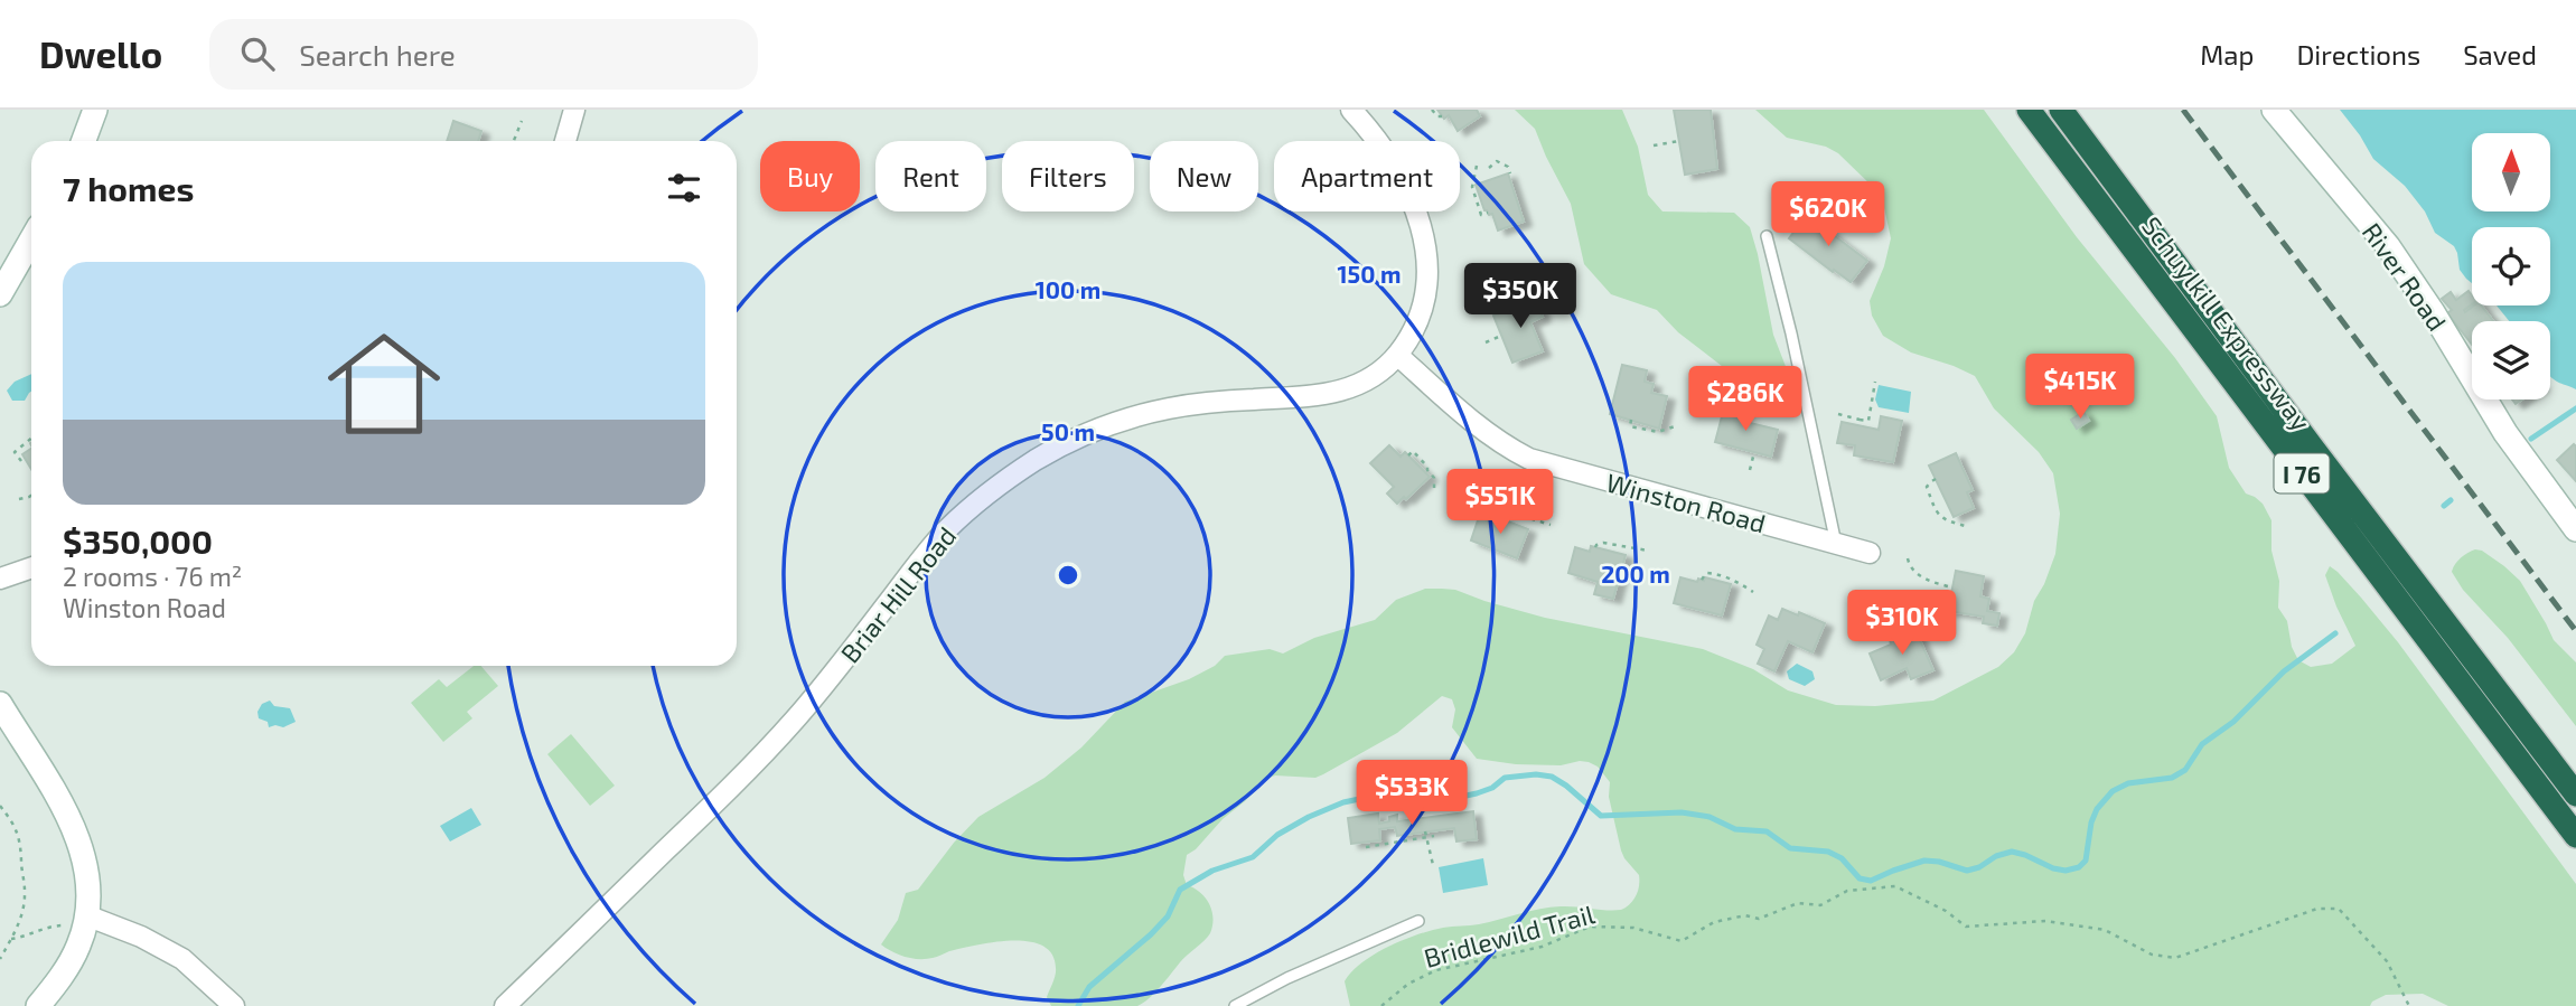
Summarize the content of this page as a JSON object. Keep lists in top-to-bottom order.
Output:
{
  "streets": {
    "highway": ["Schuylkill Expressway", "I 76"],
    "street": ["River Road", "Winston Road", "Briar Hill Road"],
    "path": ["Bridlewild Trail"]
  },
  "crossings": [
    ["Winston Road", "Briar Hill Road"]
  ],
  "north": "top",
  "page": {
    "header": "Dwello",
    "search": "Search here",
    "nav": ["Map", "Directions", "Saved"],
    "chip": [
      "Buy",
      "Rent",
      "Filters",
      "New",
      "Apartment"
    ],
    "heading": "7 homes",
    "price": [
      "$620K",
      "$350K",
      "$415K",
      "$286K",
      "$551K",
      "$310K",
      "$533K"
    ],
    "list": [
      {
        "name": "$350,000",
        "note": "2 rooms · 76 m² · Winston Road"
      }
    ]
  },
  "rings": [
    "150 m",
    "100 m",
    "50 m",
    "200 m"
  ]
}
